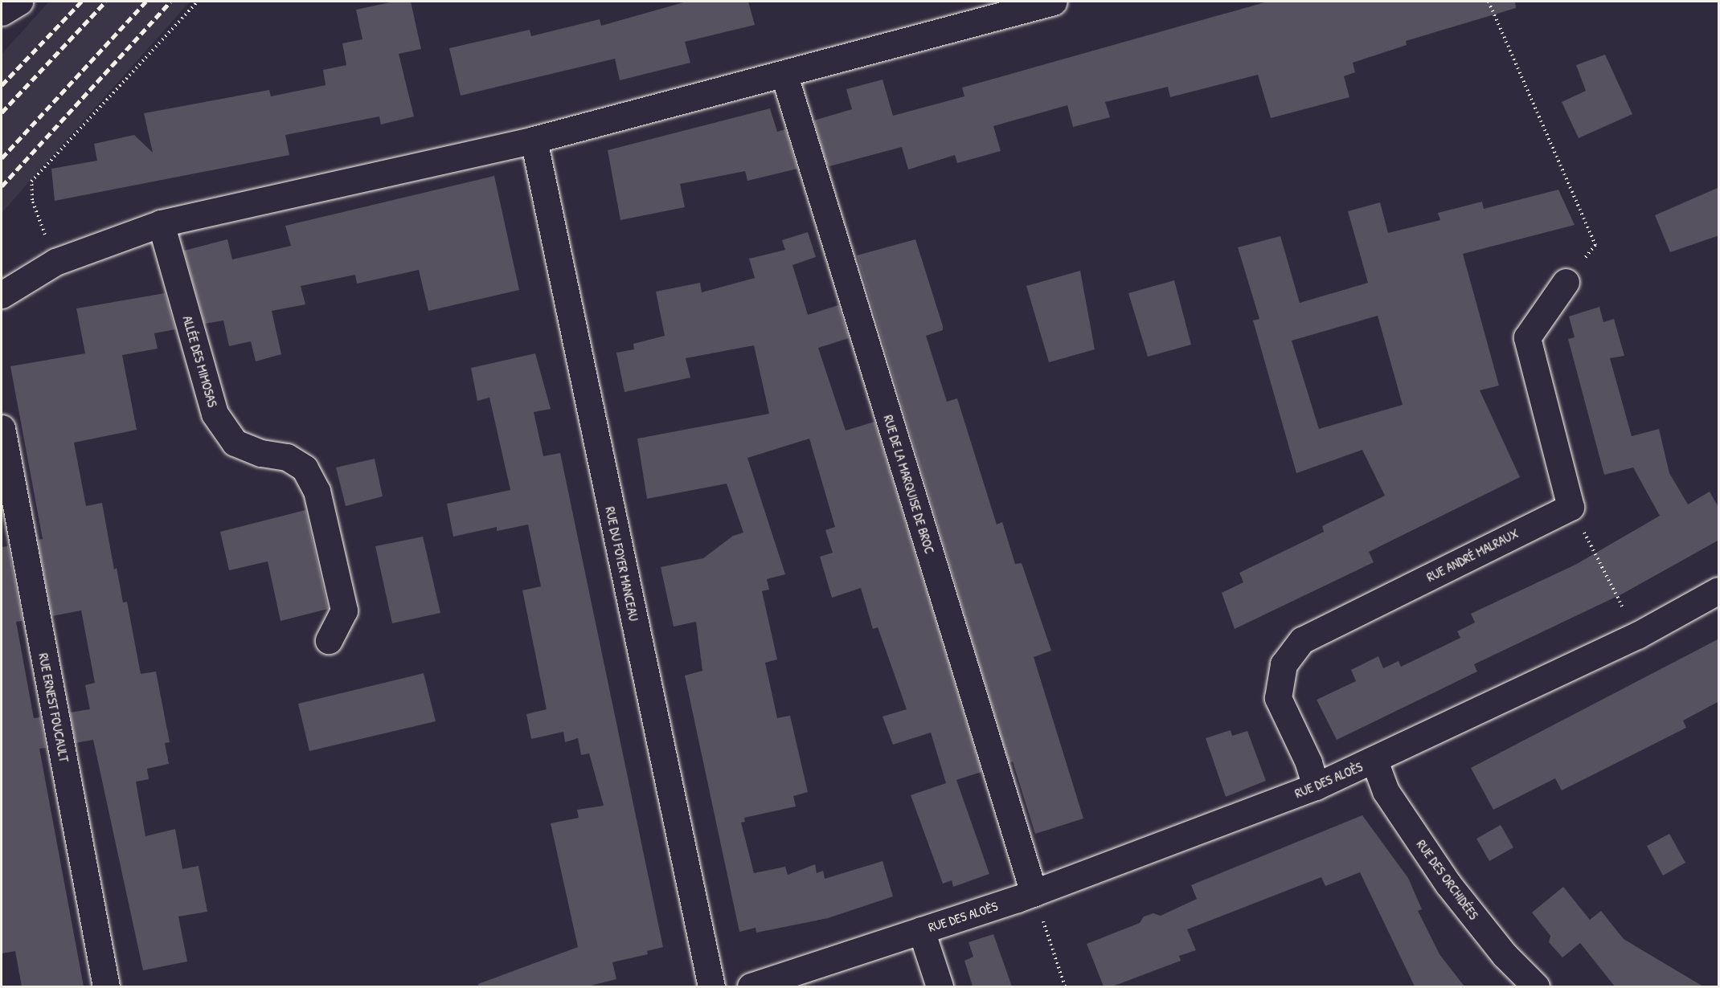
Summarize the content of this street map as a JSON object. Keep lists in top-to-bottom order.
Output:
{
  "streets": {
    "street": [
      "ALLÉE DES MIMOSAS",
      "RUE DE LA MARQUISE DE BROC",
      "RUE ANDRÉ MALRAUX",
      "RUE DU FOYER MANCEAU",
      "RUE ERNEST FOUCAULT",
      "RUE DES ALOÈS",
      "RUE DES ORCHIDÉES"
    ]
  },
  "crossings": [
    ["RUE DE LA MARQUISE DE BROC", "RUE DES ALOÈS"],
    ["RUE ANDRÉ MALRAUX", "RUE DES ALOÈS"],
    ["RUE DES ALOÈS", "RUE DES ORCHIDÉES"]
  ]
}
